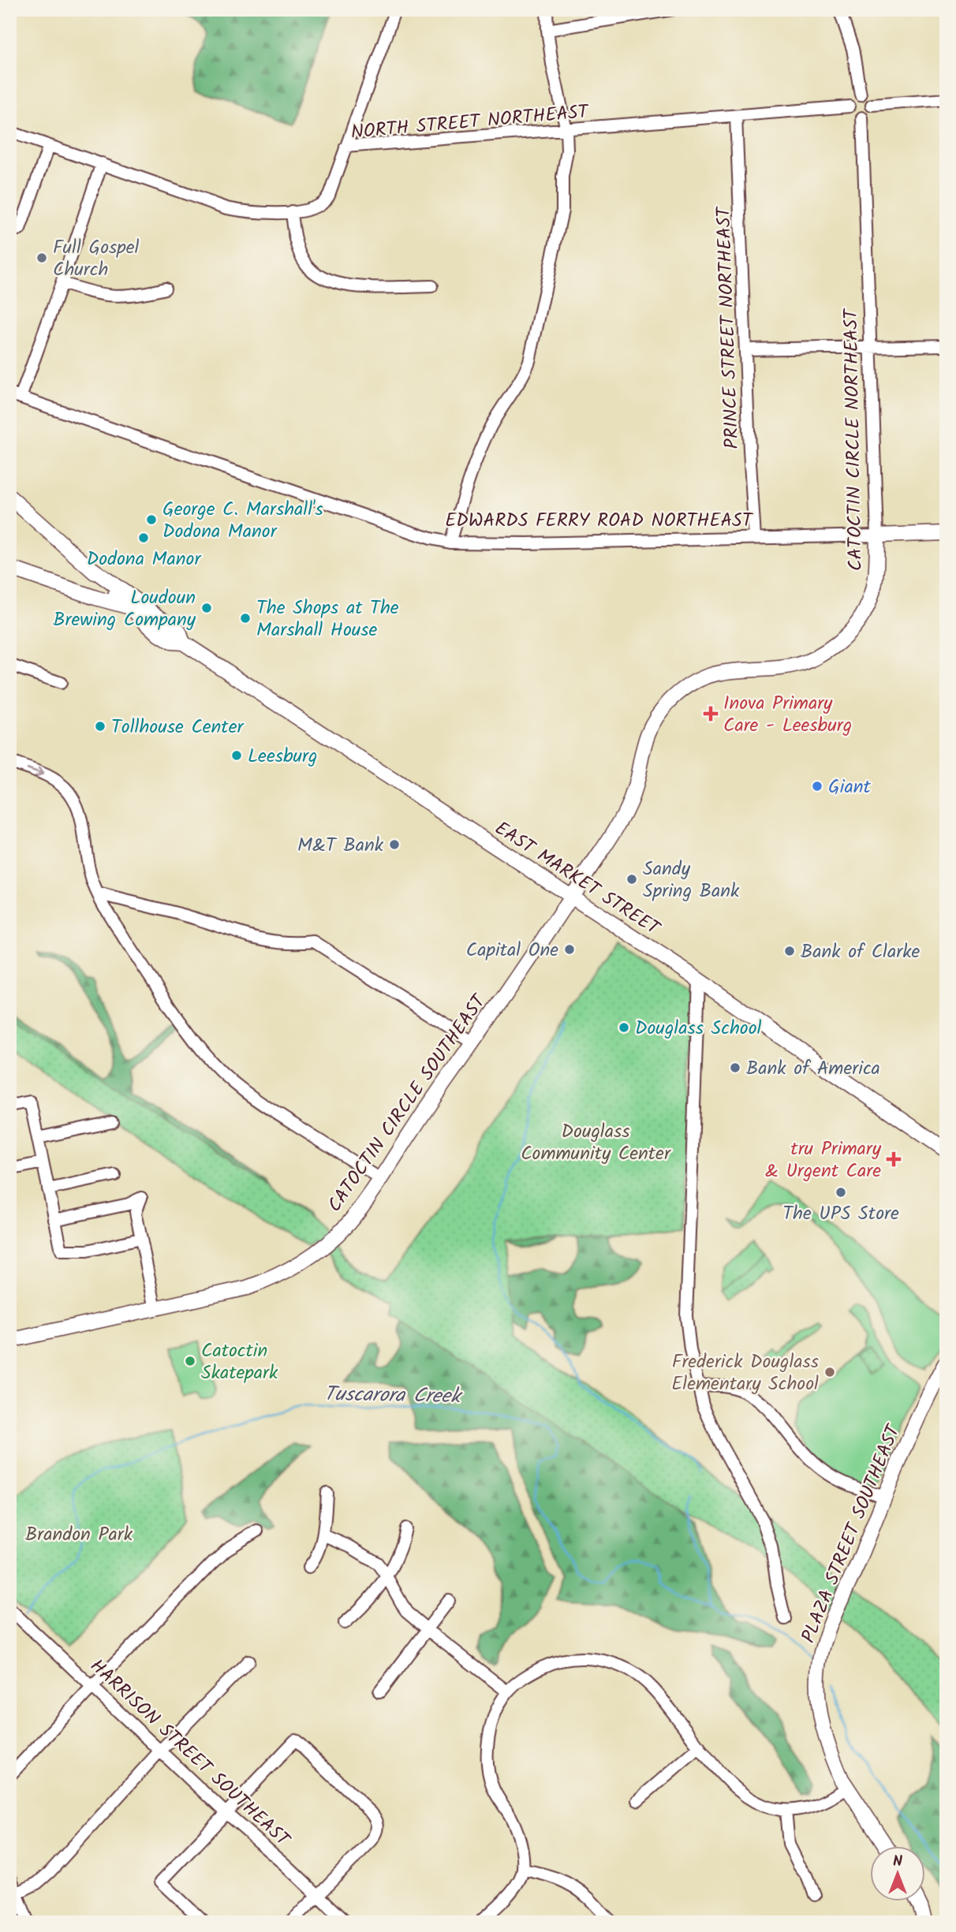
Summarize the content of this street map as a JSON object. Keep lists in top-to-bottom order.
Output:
{
  "streets": {
    "main road": [
      "CATOCTIN CIRCLE NORTHEAST",
      "EDWARDS FERRY ROAD NORTHEAST",
      "EAST MARKET STREET",
      "CATOCTIN CIRCLE SOUTHEAST",
      "PLAZA STREET SOUTHEAST"
    ],
    "street": ["NORTH STREET NORTHEAST", "PRINCE STREET NORTHEAST", "HARRISON STREET SOUTHEAST"]
  },
  "crossings": [
    ["NORTH STREET NORTHEAST", "PRINCE STREET NORTHEAST"],
    ["NORTH STREET NORTHEAST", "CATOCTIN CIRCLE NORTHEAST"],
    ["PRINCE STREET NORTHEAST", "EDWARDS FERRY ROAD NORTHEAST"],
    ["CATOCTIN CIRCLE NORTHEAST", "EDWARDS FERRY ROAD NORTHEAST"],
    ["CATOCTIN CIRCLE NORTHEAST", "EAST MARKET STREET"],
    ["CATOCTIN CIRCLE NORTHEAST", "CATOCTIN CIRCLE SOUTHEAST"],
    ["EAST MARKET STREET", "CATOCTIN CIRCLE SOUTHEAST"]
  ],
  "water": ["Tuscarora Creek"],
  "parks": ["Douglass Community Center", "Brandon Park"],
  "places": {
    "other": [
      "Full Gospel Church",
      "George C. Marshall's Dodona Manor",
      "Dodona Manor",
      "Loudoun Brewing Company",
      "The Shops at The Marshall House",
      "Tollhouse Center",
      "Leesburg",
      "Giant",
      "M&T Bank",
      "Sandy Spring Bank",
      "Capital One",
      "Bank of Clarke",
      "Douglass School",
      "Bank of America",
      "The UPS Store",
      "Catoctin Skatepark",
      "Frederick Douglass Elementary School"
    ],
    "health": ["Inova Primary Care - Leesburg", "tru Primary & Urgent Care"]
  },
  "north": "top"
}
